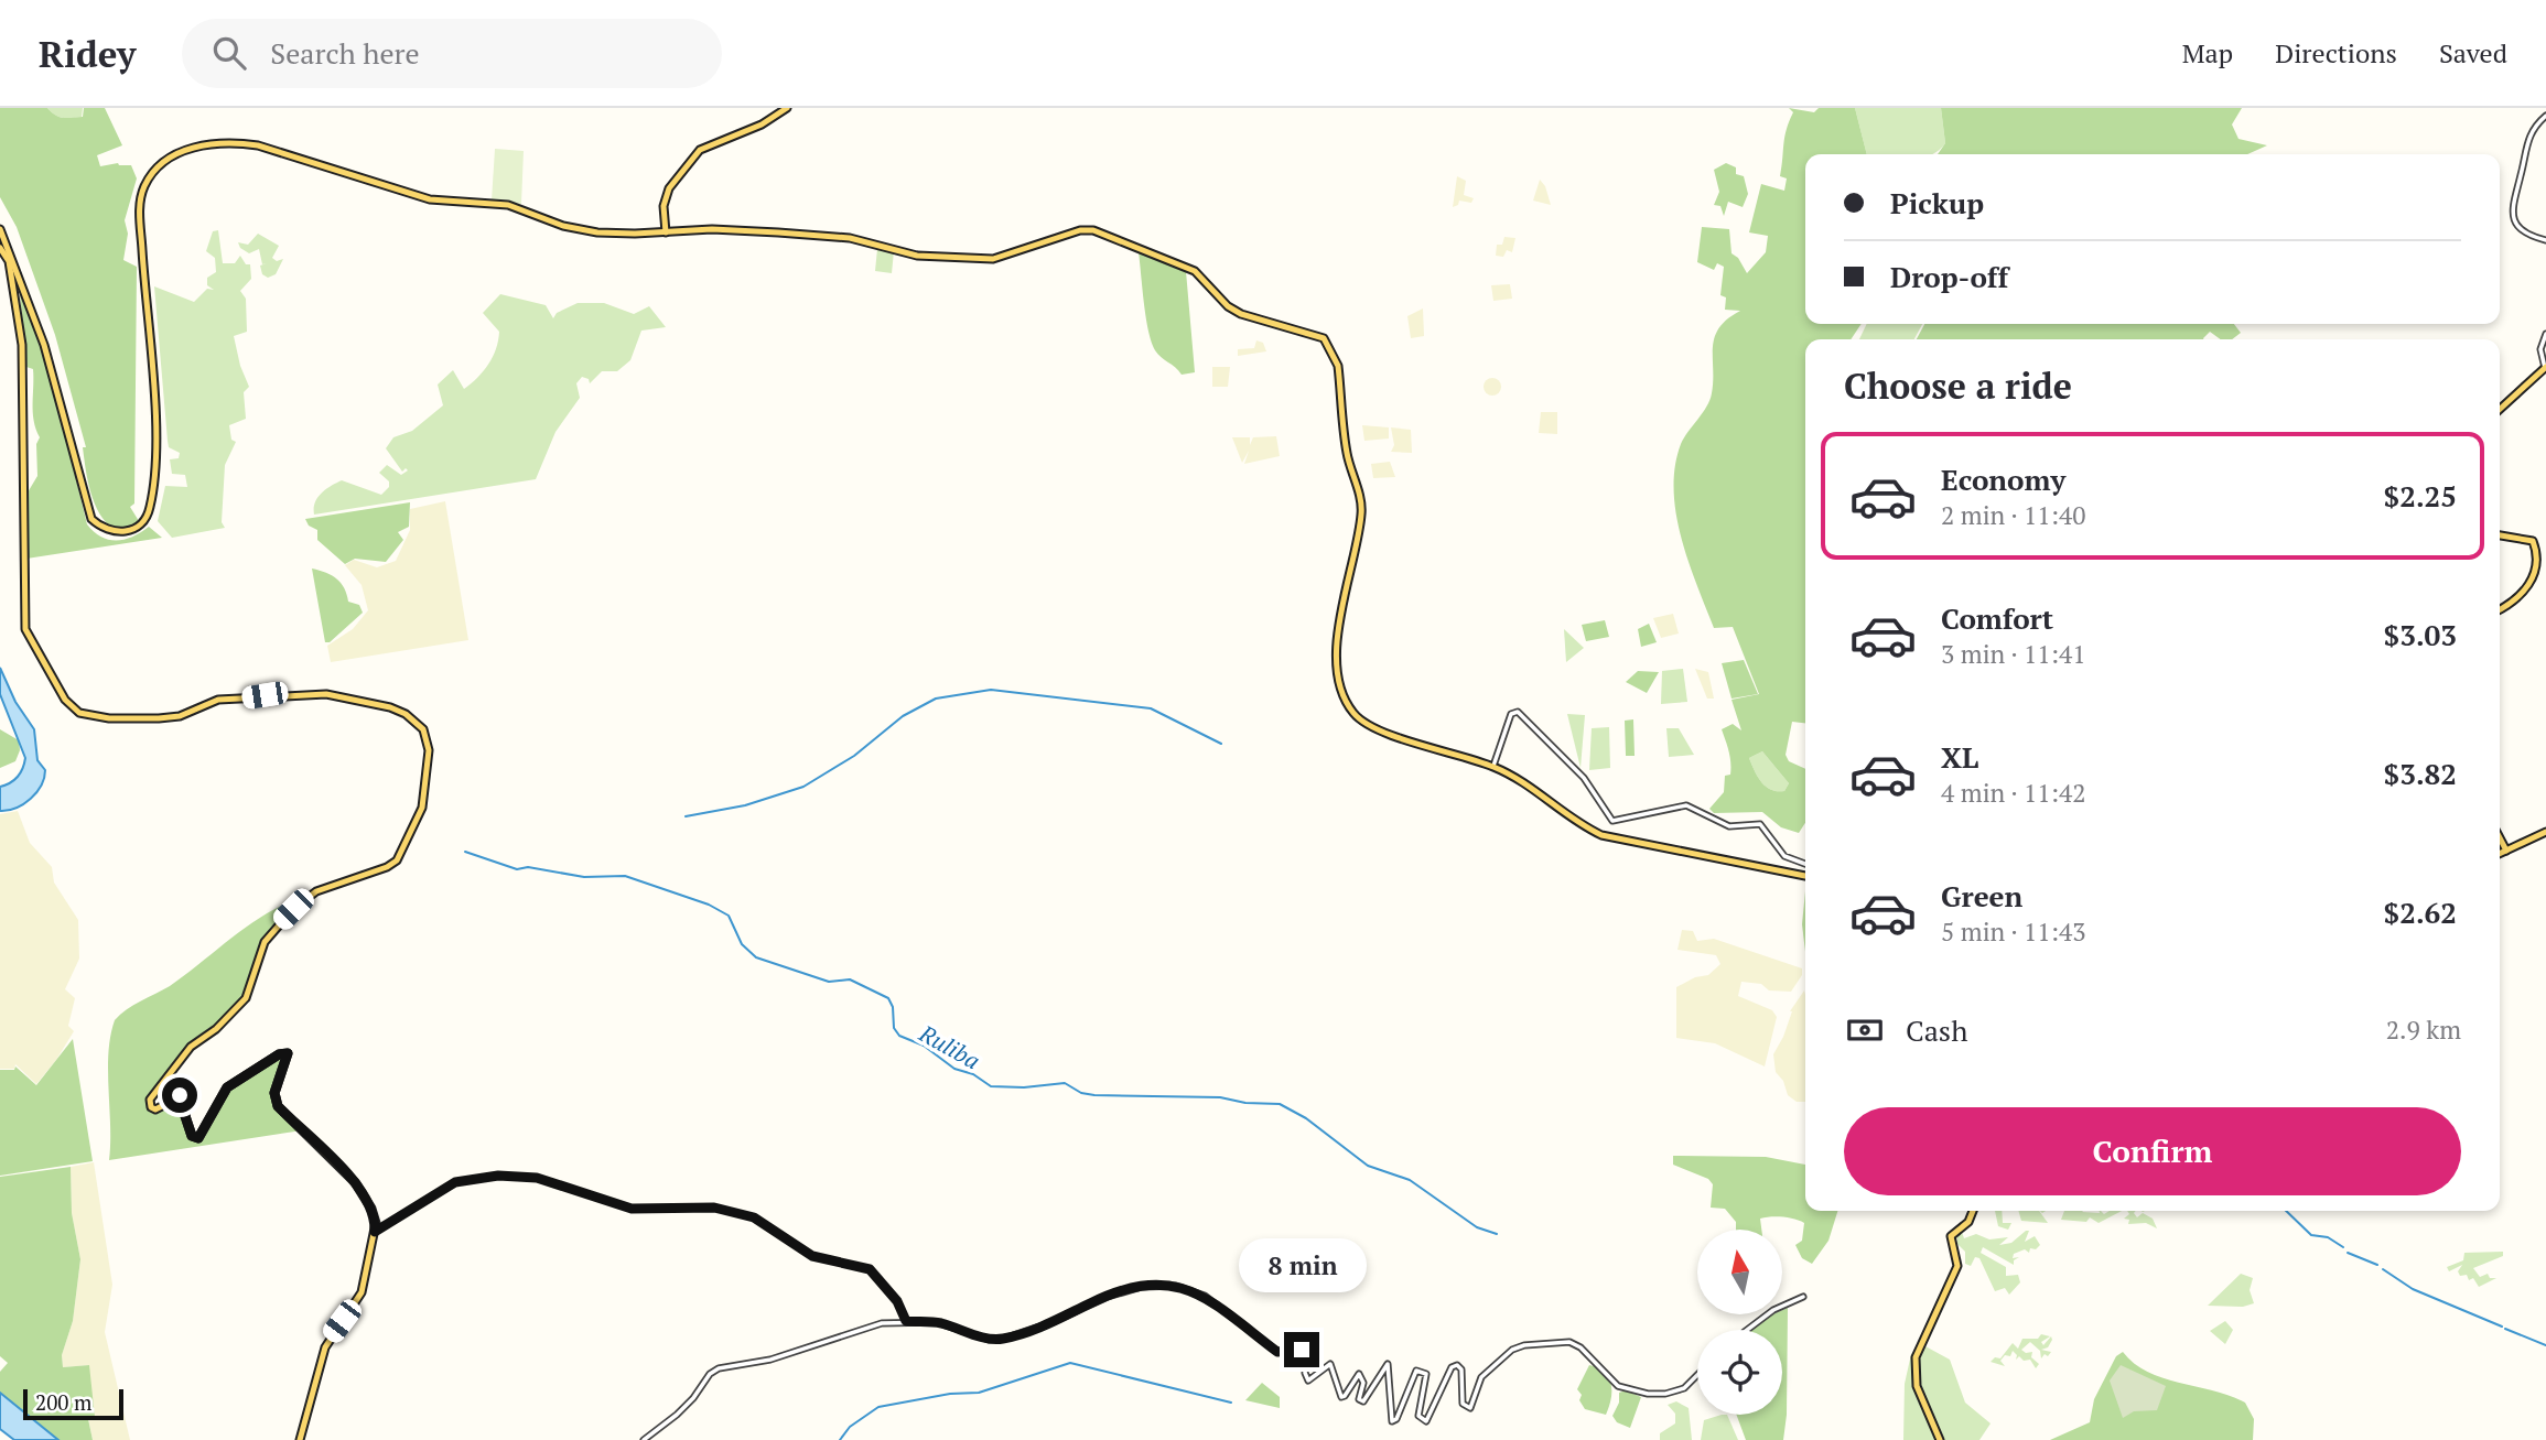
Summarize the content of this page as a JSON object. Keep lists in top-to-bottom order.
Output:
{
  "water": ["Ruliba"],
  "scale_bar": "200 m",
  "north": "top",
  "page": {
    "header": "Ridey",
    "search": "Search here",
    "nav": ["Map", "Directions", "Saved"],
    "banner": ["Pickup", "Drop-off"],
    "heading": "Choose a ride",
    "list": [
      {
        "name": "Economy",
        "note": "2 min · 11:40",
        "value": "$2.25"
      },
      {
        "name": "Comfort",
        "note": "3 min · 11:41",
        "value": "$3.03"
      },
      {
        "name": "XL",
        "note": "4 min · 11:42",
        "value": "$3.82"
      },
      {
        "name": "Green",
        "note": "5 min · 11:43",
        "value": "$2.62"
      }
    ],
    "pay": ["Cash", "2.9 km"],
    "buttons": "Confirm",
    "bubble": "8 min",
    "scale": "200 m"
  }
}
